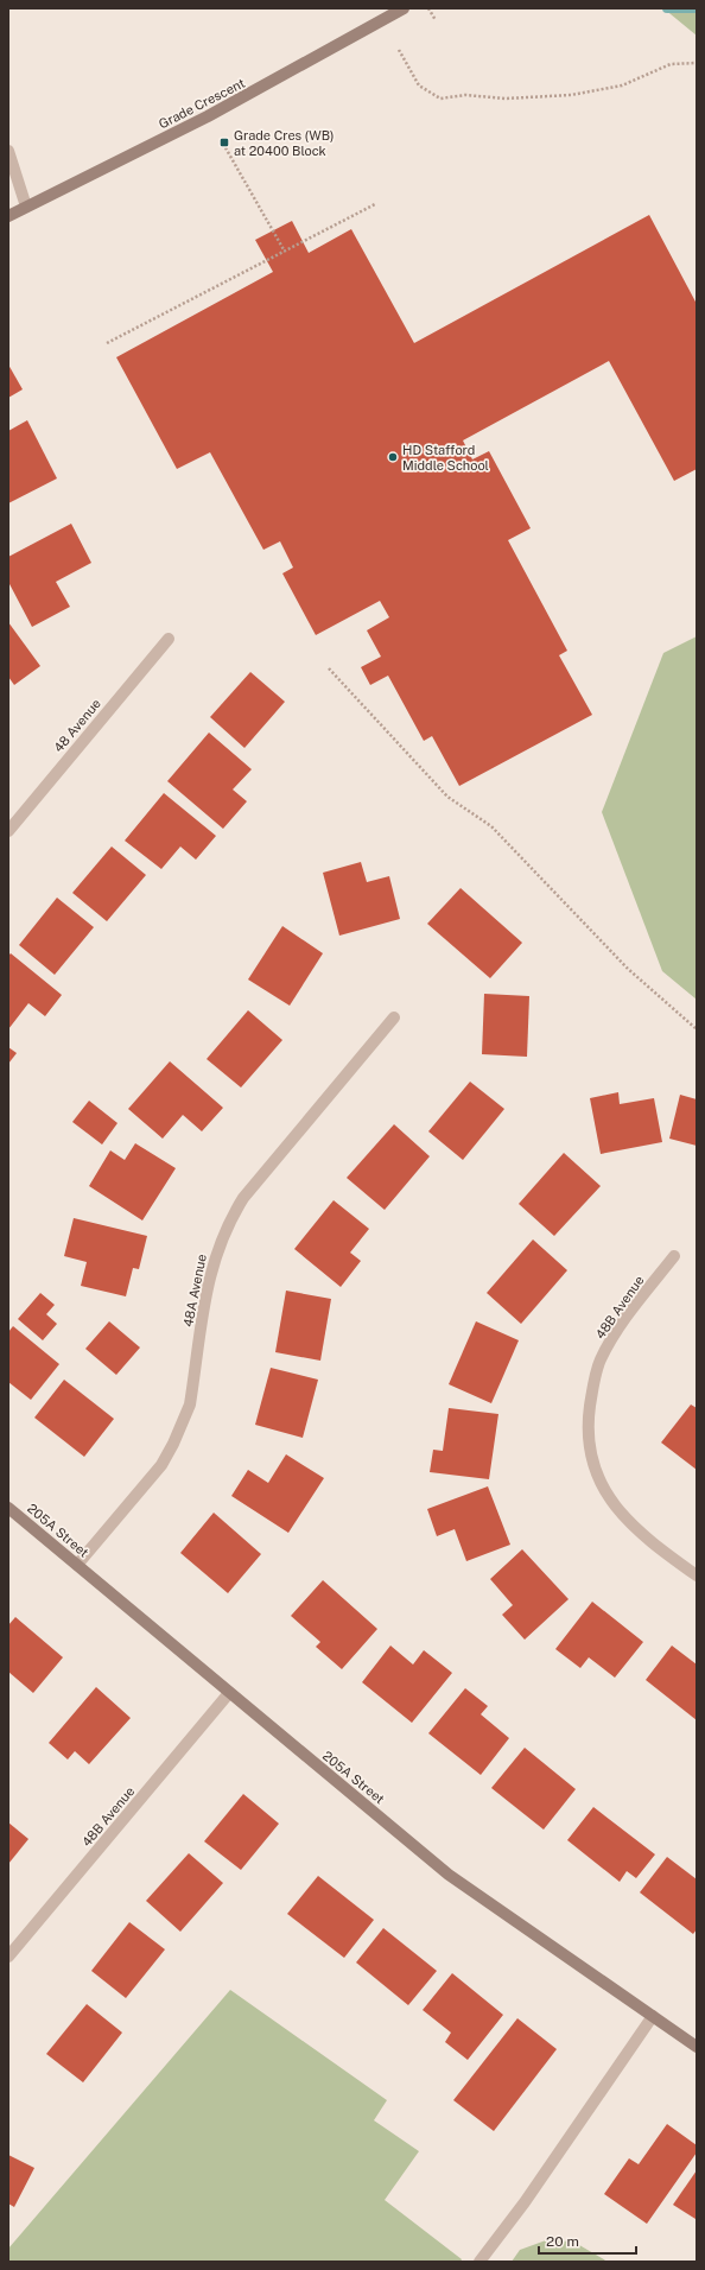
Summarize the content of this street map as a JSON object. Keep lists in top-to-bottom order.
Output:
{
  "streets": {
    "street": [
      "Grade Crescent",
      "48 Avenue",
      "48A Avenue",
      "48B Avenue",
      "205A Street"
    ]
  },
  "crossings": [
    ["48A Avenue", "205A Street"],
    ["48B Avenue", "205A Street"]
  ],
  "places": {
    "transit": ["Grade Cres (WB) at 20400 Block"],
    "other": ["HD Stafford Middle School"]
  },
  "scale_bar": "20 m"
}
